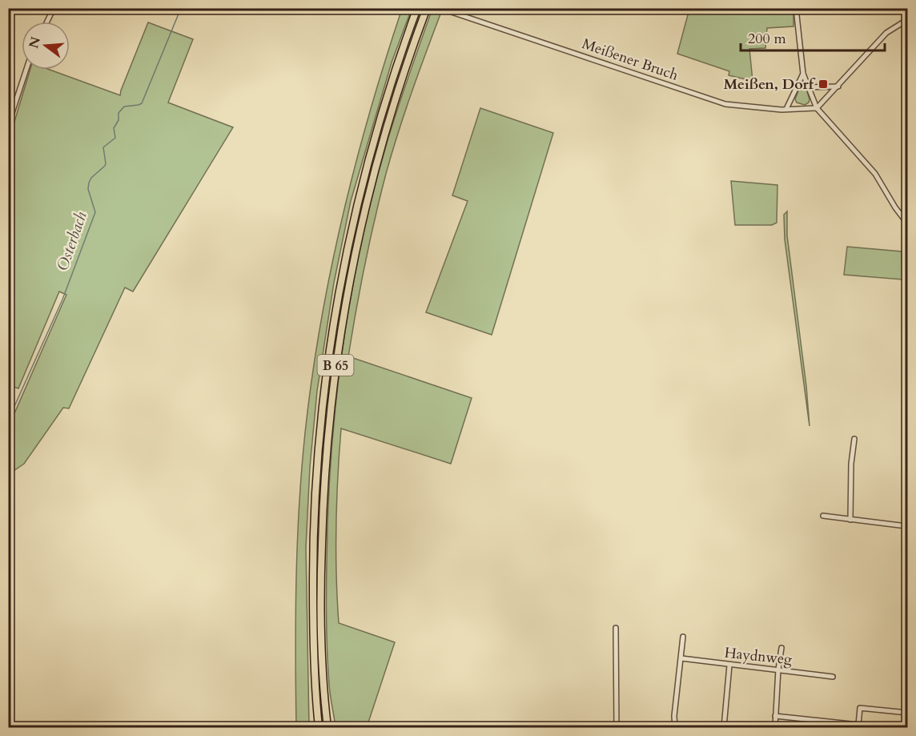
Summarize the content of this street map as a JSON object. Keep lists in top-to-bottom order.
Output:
{
  "streets": {
    "highway": ["B 65"],
    "street": ["Meißener Bruch", "Haydnweg"]
  },
  "water": ["Osterbach"],
  "places": {
    "transit": ["Meißen, Dorf"]
  },
  "scale_bar": "200 m",
  "north": "left"
}
